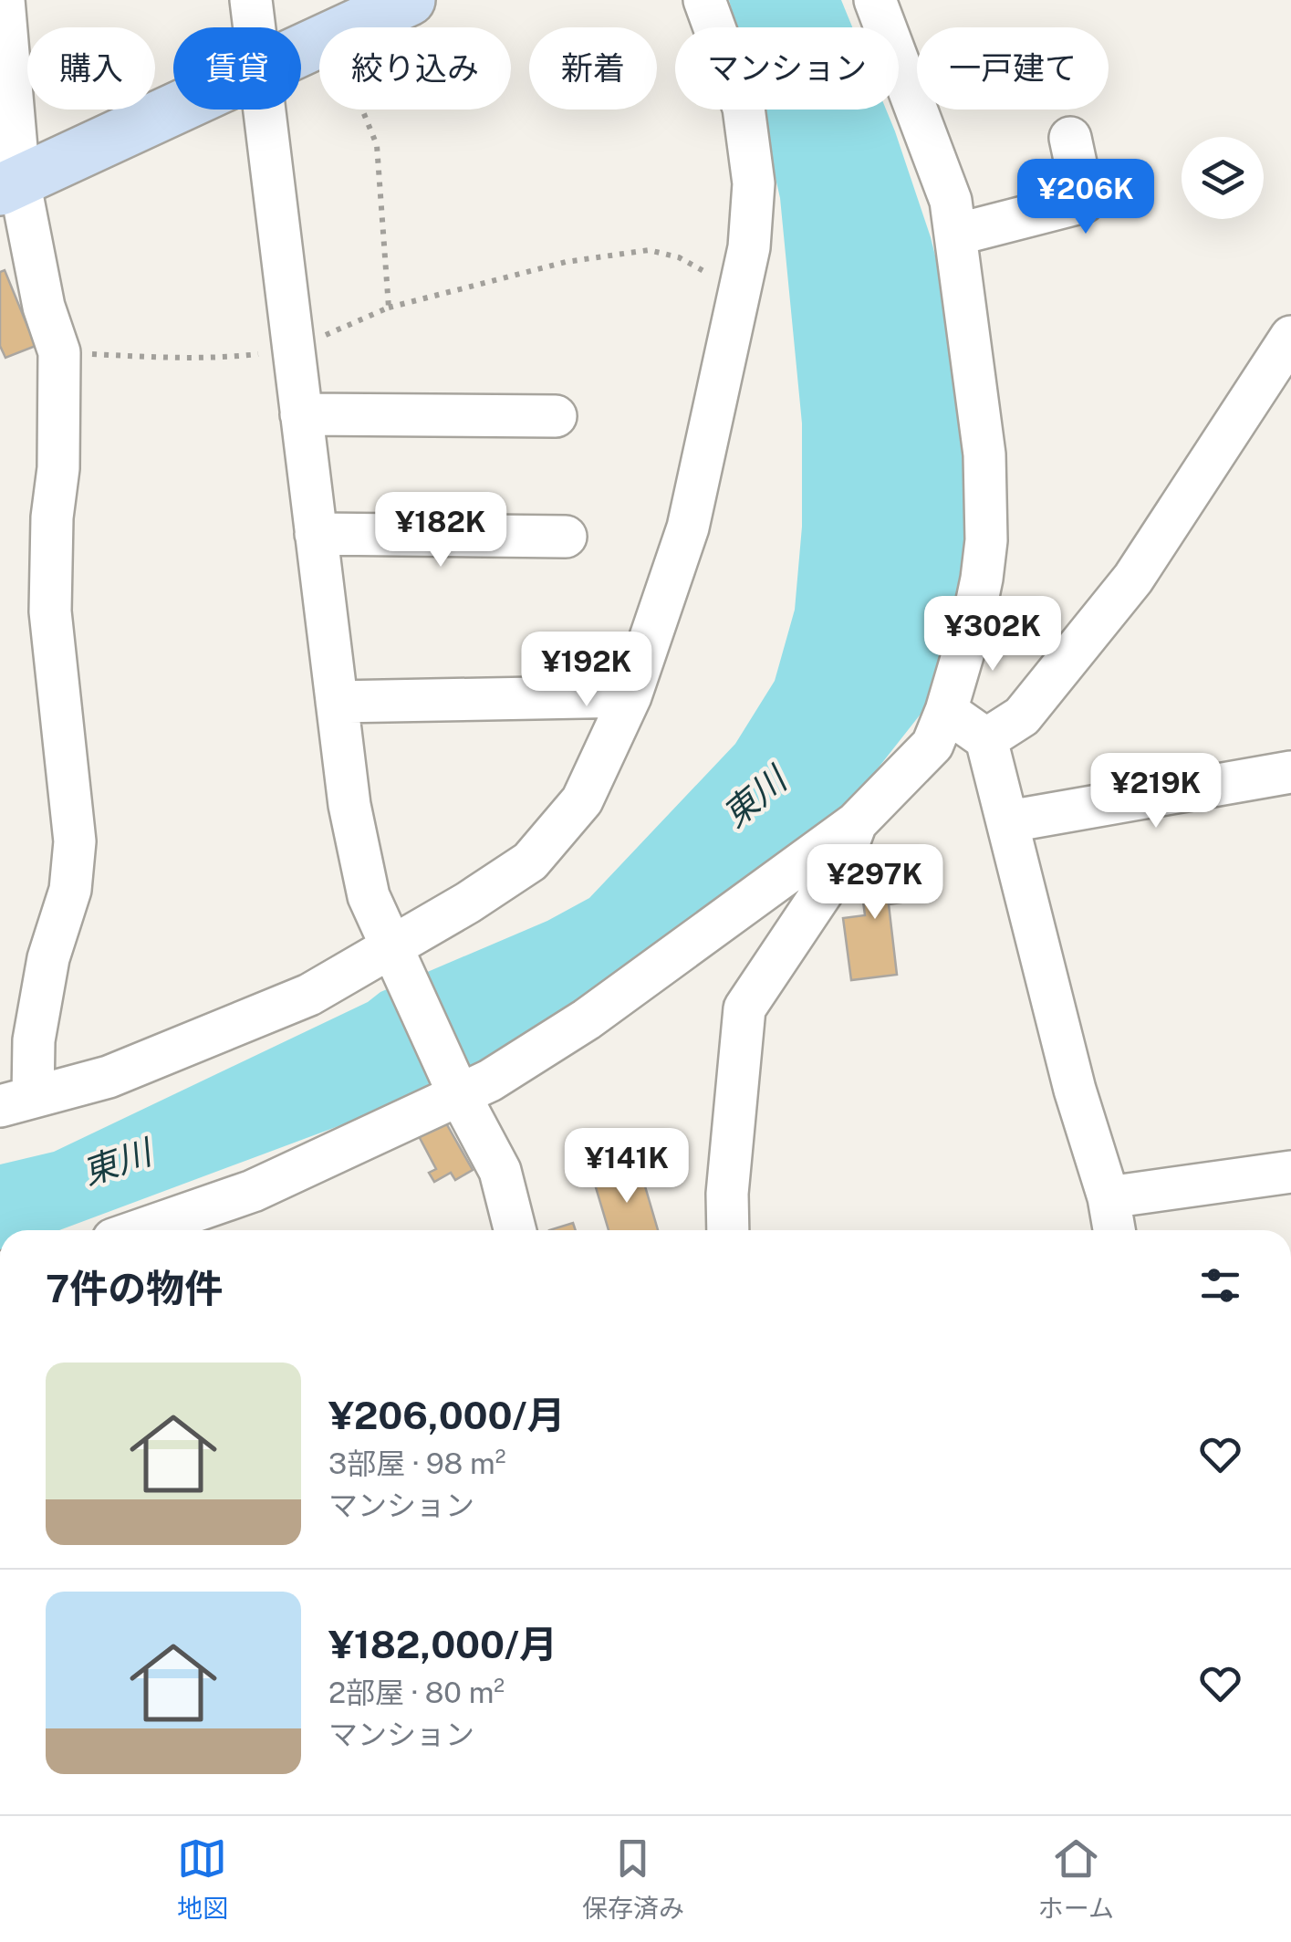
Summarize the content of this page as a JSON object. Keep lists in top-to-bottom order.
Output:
{
  "water": ["東川"],
  "page": {
    "chip": [
      "購入",
      "賃貸",
      "絞り込み",
      "新着",
      "マンション",
      "一戸建て"
    ],
    "price": [
      "¥206K",
      "¥182K",
      "¥302K",
      "¥192K",
      "¥219K",
      "¥297K",
      "¥141K"
    ],
    "heading": "7件の物件",
    "list": [
      {
        "name": "¥206,000/月",
        "note": "3部屋 · 98 m² · マンション"
      },
      {
        "name": "¥182,000/月",
        "note": "2部屋 · 80 m² · マンション"
      }
    ],
    "tabs": ["地図", "保存済み", "ホーム"]
  }
}
